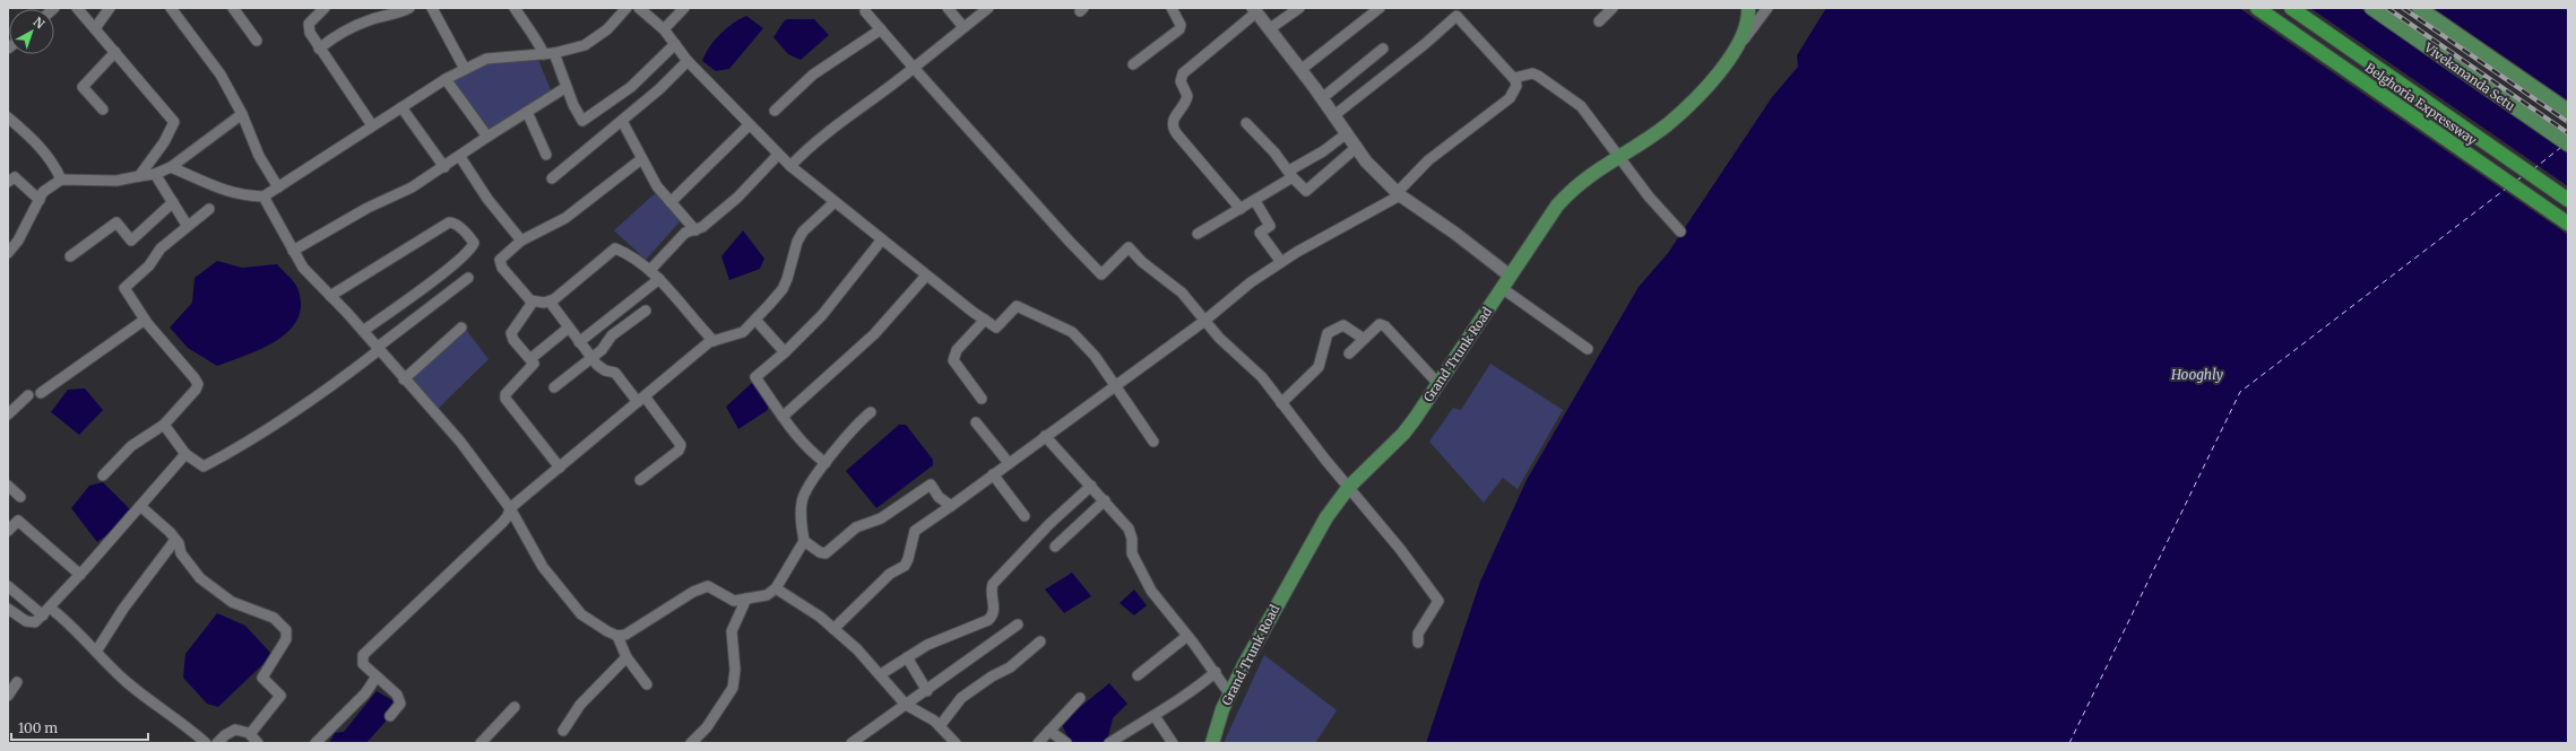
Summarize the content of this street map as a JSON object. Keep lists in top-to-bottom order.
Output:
{
  "streets": {
    "highway": ["Belghoria Expressway"],
    "main road": ["Vivekananda Setu", "Grand Trunk Road"]
  },
  "water": ["Hooghly"],
  "scale_bar": "100 m",
  "north": "top right"
}
